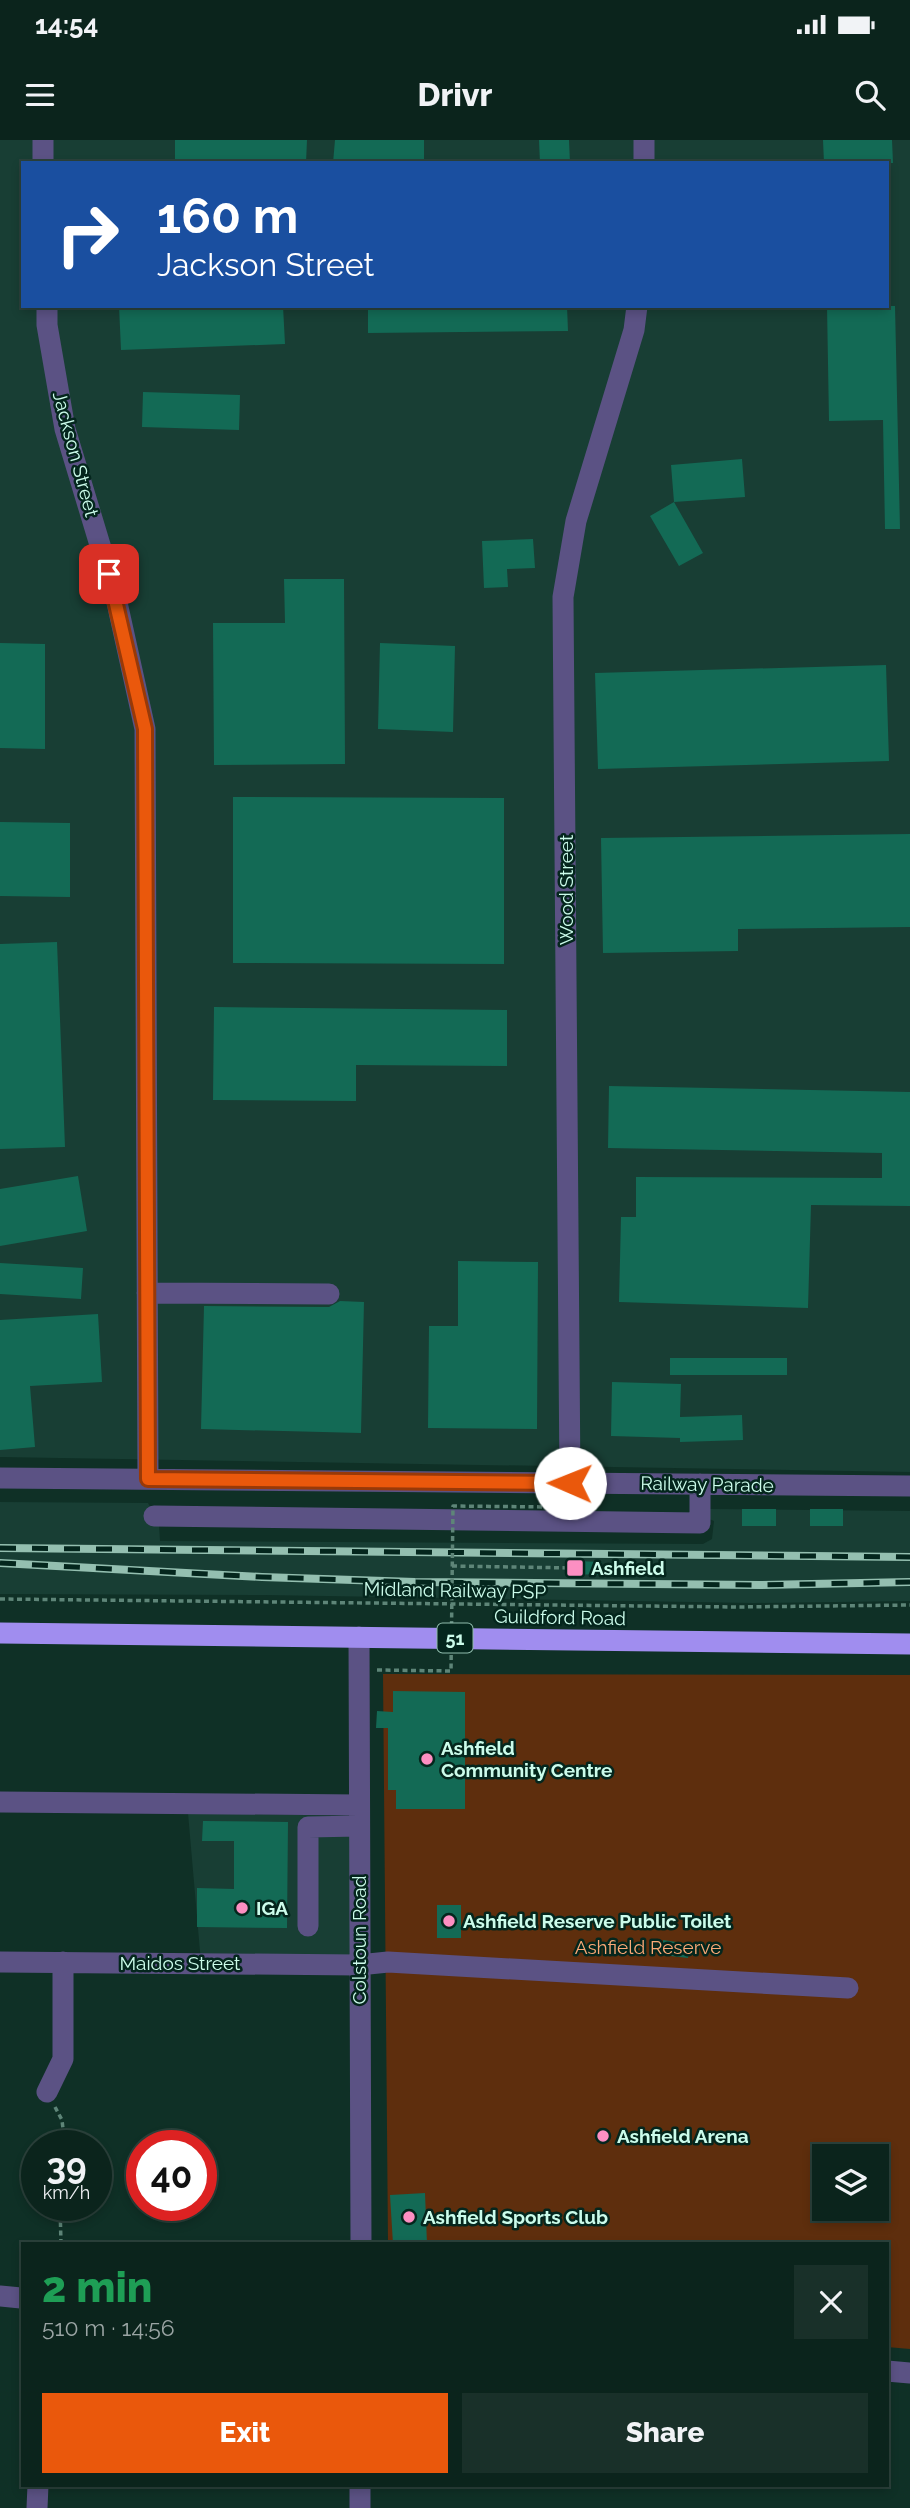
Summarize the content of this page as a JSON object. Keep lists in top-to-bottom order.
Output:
{
  "streets": {
    "highway": ["Guildford Road", "51"],
    "street": [
      "Jackson Street",
      "Wood Street",
      "Railway Parade",
      "Colstoun Road",
      "Maidos Street"
    ],
    "path": ["Midland Railway PSP"]
  },
  "crossings": [
    ["Jackson Street", "Railway Parade"],
    ["Wood Street", "Railway Parade"],
    ["Guildford Road", "Colstoun Road"],
    ["Colstoun Road", "Maidos Street"]
  ],
  "parks": ["Ashfield Reserve"],
  "places": {
    "transit": ["Ashfield"],
    "other": [
      "Ashfield Community Centre",
      "IGA",
      "Ashfield Reserve Public Toilet",
      "Ashfield Arena",
      "Ashfield Sports Club"
    ]
  },
  "page": {
    "status": "14:54",
    "header": "Drivr",
    "turn": ["160 m", "Jackson Street"],
    "speed": "39 km/h",
    "limit": "40",
    "heading": ["2 min", "510 m · 14:56"],
    "buttons": ["Exit", "Share"]
  }
}
